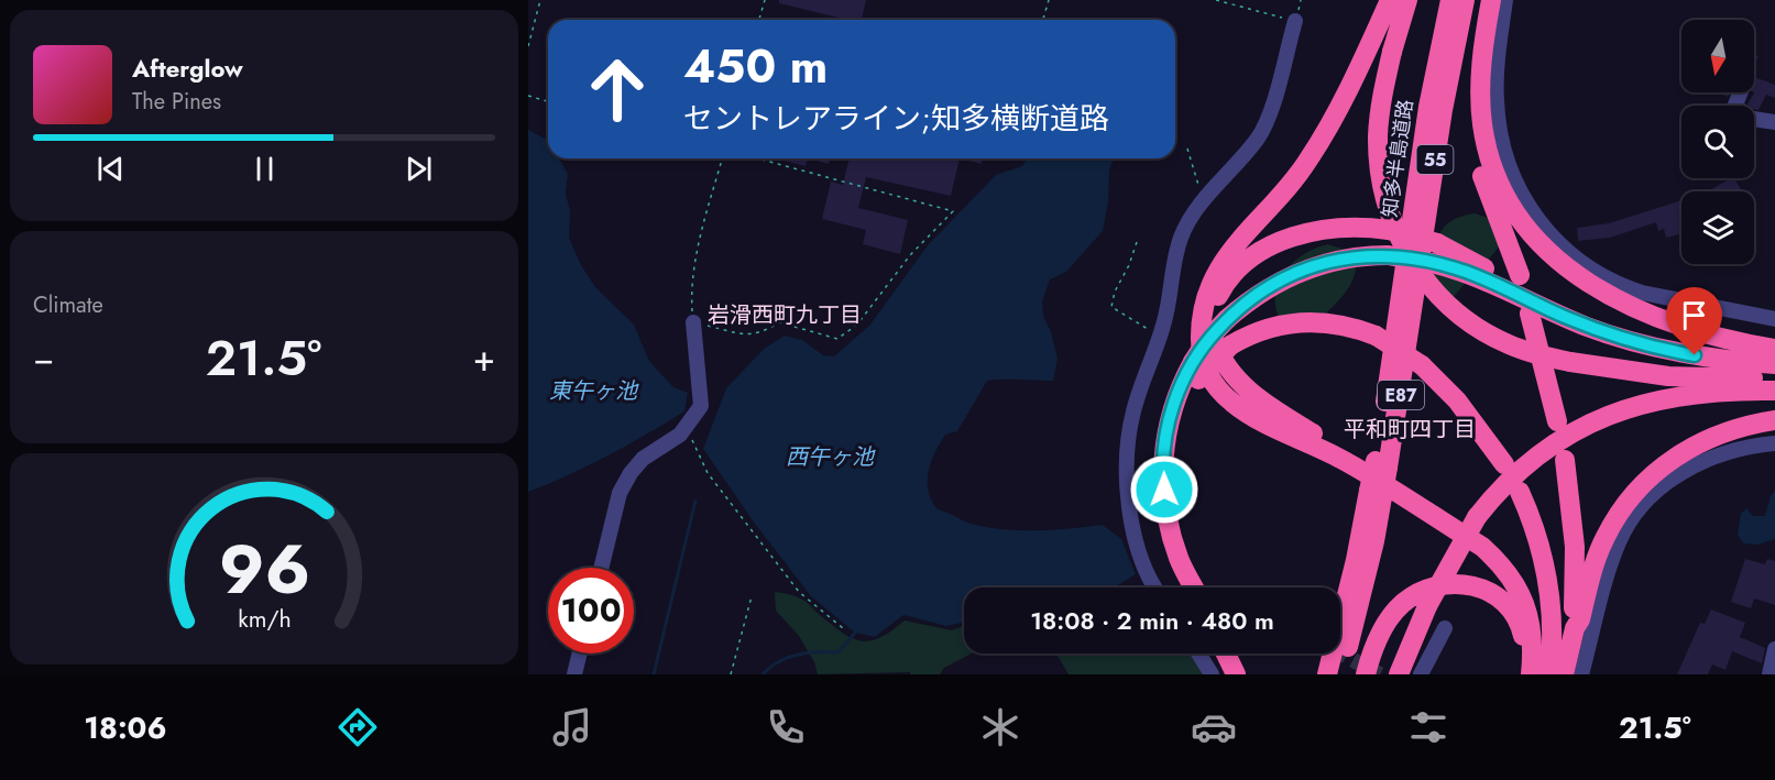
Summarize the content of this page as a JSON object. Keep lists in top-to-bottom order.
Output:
{
  "streets": {
    "highway": ["知多半島道路", "55", "E87"]
  },
  "districts": ["岩滑西町九丁目", "平和町四丁目"],
  "water": ["東午ヶ池", "西午ヶ池"],
  "north": "bottom",
  "page": {
    "turn": ["450 m", "セントレアライン;知多横断道路"],
    "song": ["Afterglow", "The Pines"],
    "tile": "Climate",
    "heat": ["−", "21.5°", "+"],
    "limit": "100",
    "trip": "18:08 · 2 min · 480 m",
    "tabs": ["18:06", "21.5°"],
    "gauge": ["96", "km/h"]
  }
}
